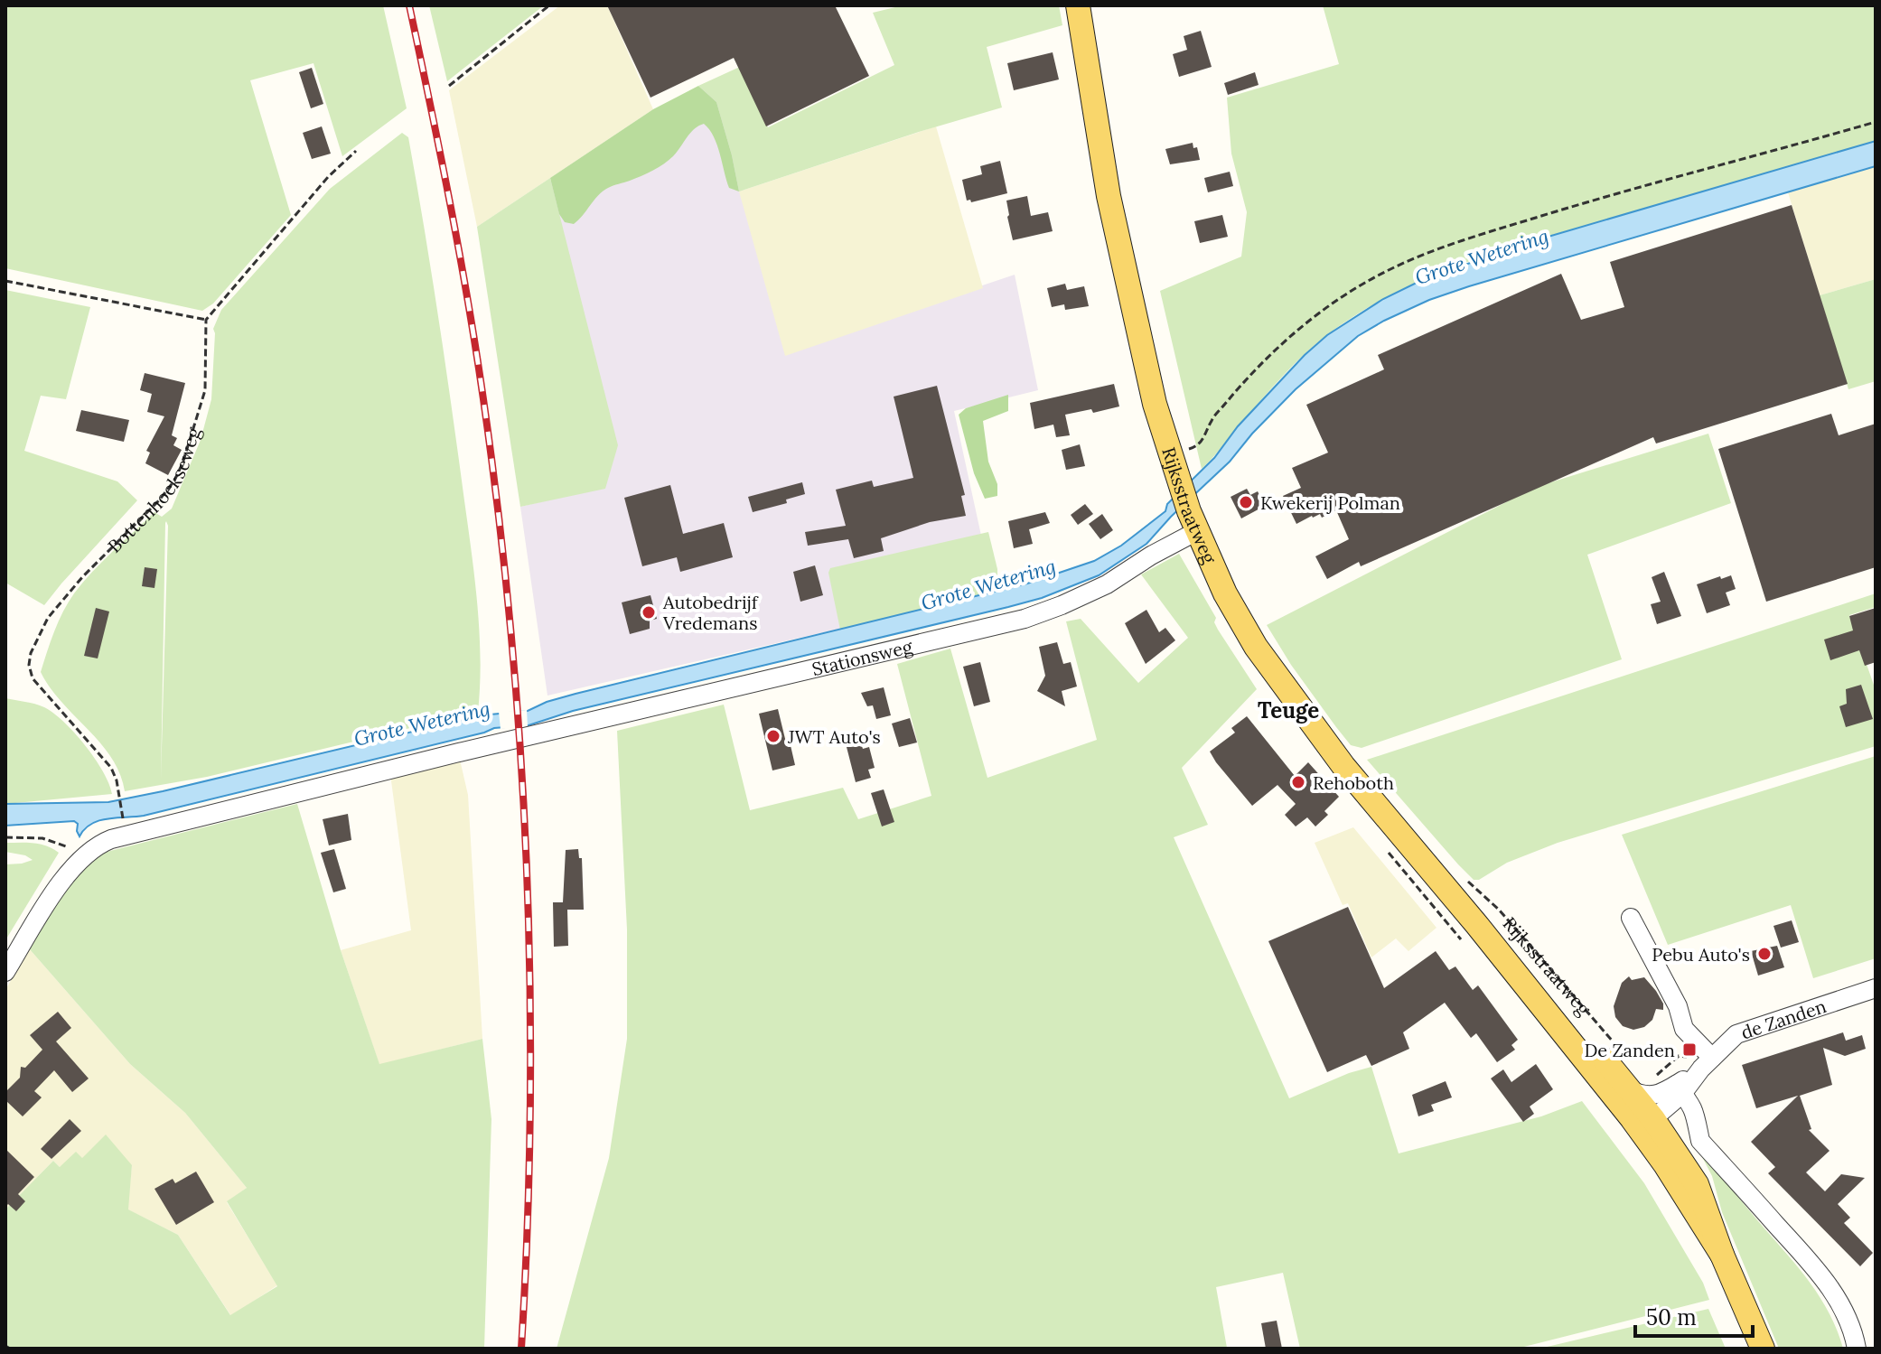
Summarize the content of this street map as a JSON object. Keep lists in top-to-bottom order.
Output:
{
  "streets": {
    "main road": ["Rijksstraatweg"],
    "street": ["Stationsweg", "de Zanden"],
    "path": ["Bottenhoekseweg"]
  },
  "crossings": [
    ["Rijksstraatweg", "Stationsweg"],
    ["Rijksstraatweg", "de Zanden"]
  ],
  "districts": ["Teuge"],
  "water": ["Grote Wetering"],
  "places": {
    "other": [
      "Kwekerij Polman",
      "Autobedrijf Vredemans",
      "JWT Auto's",
      "Rehoboth",
      "Pebu Auto's"
    ],
    "transit": ["De Zanden"]
  },
  "scale_bar": "50 m"
}
